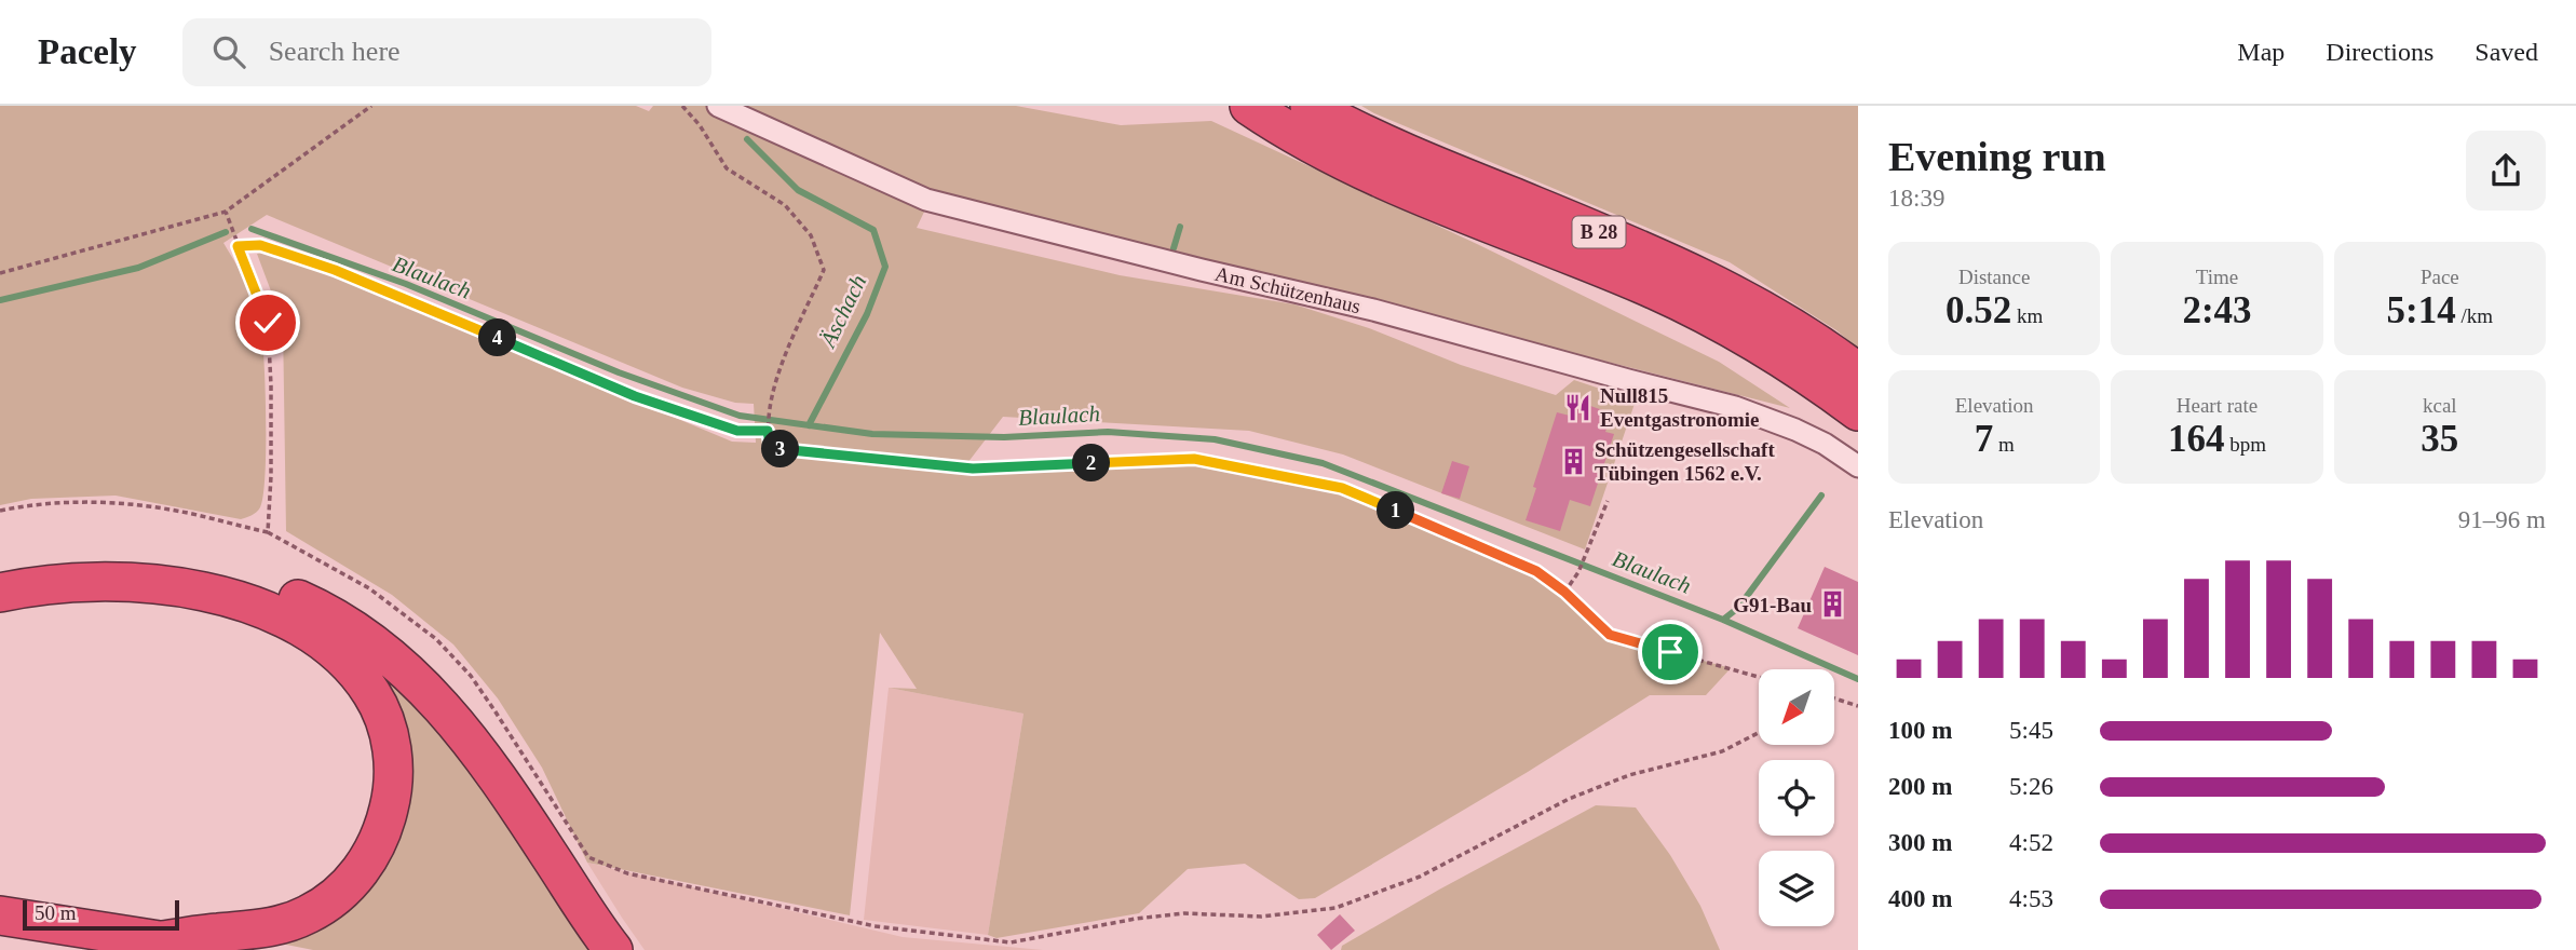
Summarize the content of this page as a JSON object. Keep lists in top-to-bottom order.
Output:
{
  "streets": {
    "highway": ["B 28"],
    "street": ["Am Schützenhaus"]
  },
  "water": ["Blaulach", "Äschach"],
  "places": {
    "restaurant": ["Null815 Eventgastronomie"],
    "building": ["Schützengesellschaft Tübingen 1562 e.V.", "G91-Bau"]
  },
  "scale_bar": "50 m",
  "north": "bottom left",
  "page": {
    "header": "Pacely",
    "search": "Search here",
    "nav": ["Map", "Directions", "Saved"],
    "heading": ["Evening run", "18:39"],
    "stats": [
      ["Distance", "0.52 km"],
      ["Time", "2:43"],
      ["Pace", "5:14 /km"],
      ["Elevation", "7 m"],
      ["Heart rate", "164 bpm"],
      ["kcal", "35"]
    ],
    "pins": [
      "4",
      "3",
      "2",
      "1"
    ],
    "chart": ["Elevation", "91–96 m"],
    "list": [
      {
        "name": "100 m",
        "note": "5:45"
      },
      {
        "name": "200 m",
        "note": "5:26"
      },
      {
        "name": "300 m",
        "note": "4:52"
      },
      {
        "name": "400 m",
        "note": "4:53"
      }
    ],
    "scale": "50 m"
  }
}
